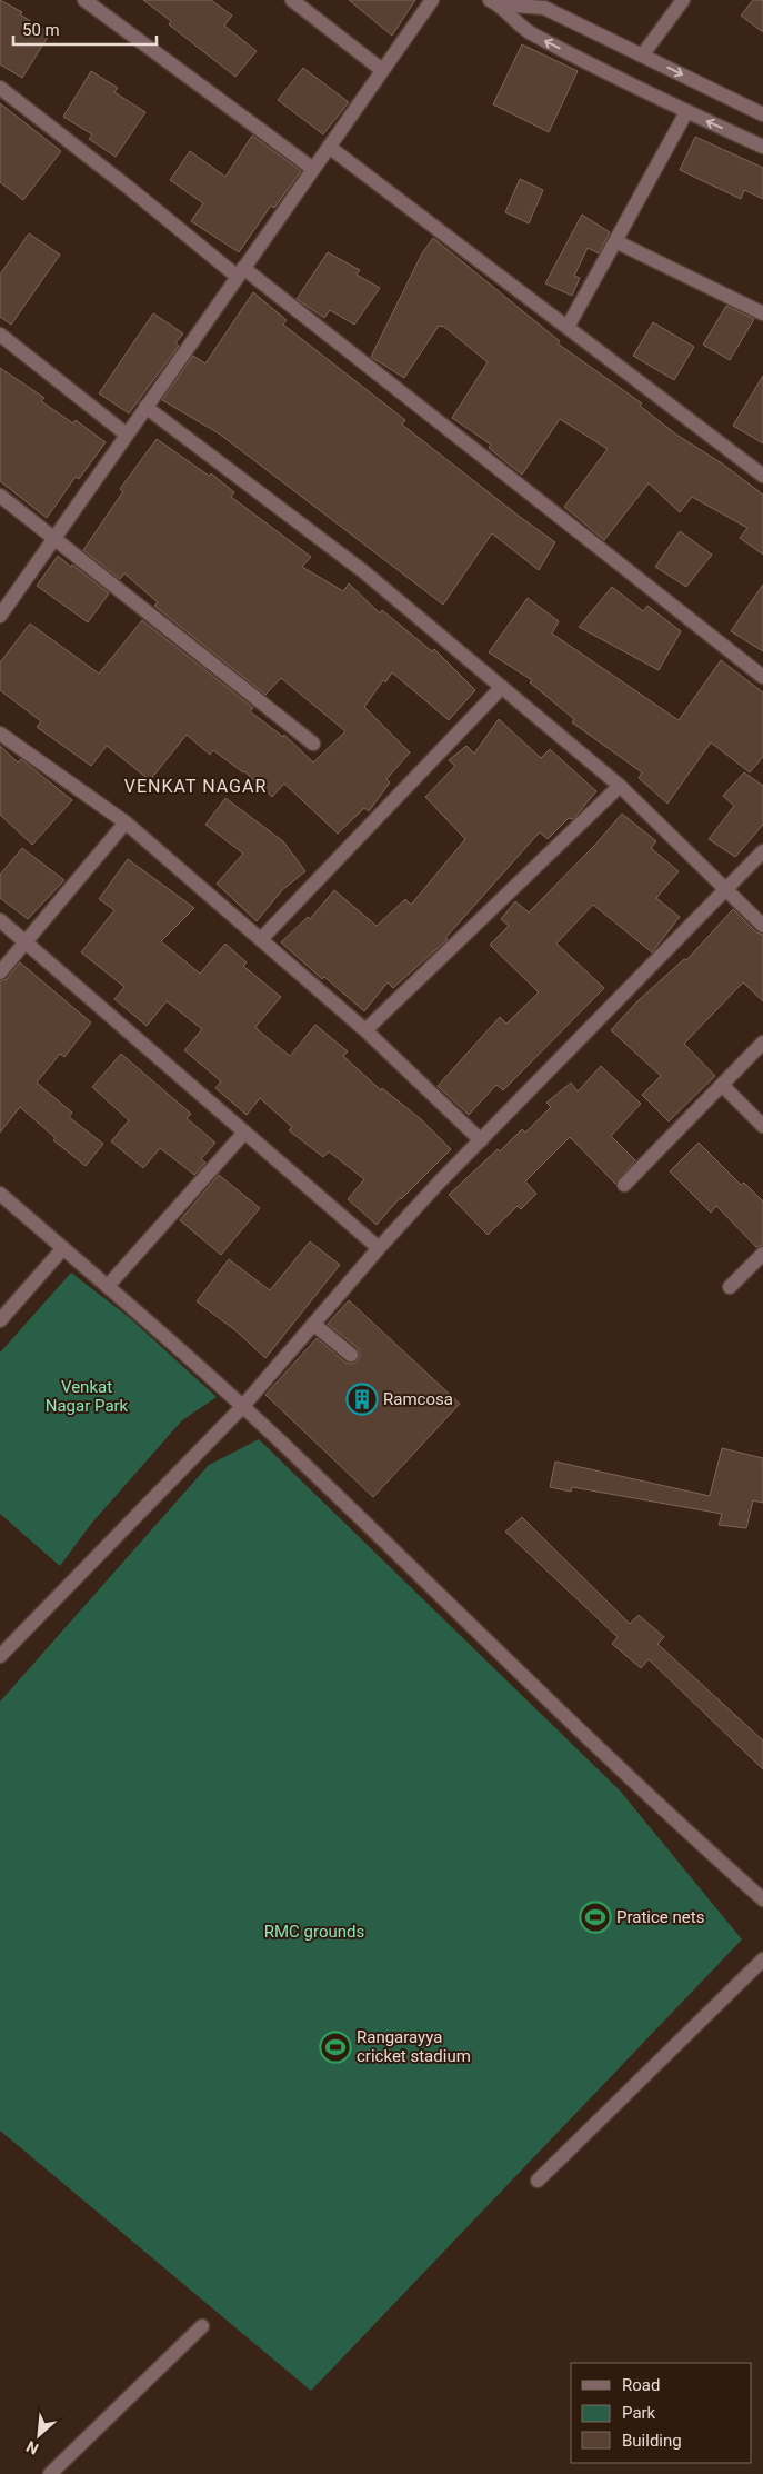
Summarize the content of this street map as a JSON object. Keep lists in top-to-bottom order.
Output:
{
  "districts": ["VENKAT NAGAR"],
  "parks": ["Venkat Nagar Park", "RMC grounds"],
  "places": {
    "building": ["Ramcosa"],
    "sports": ["Pratice nets", "Rangarayya cricket stadium"]
  },
  "legend": ["Road", "Park", "Building"],
  "scale_bar": "50 m",
  "north": "bottom left"
}
